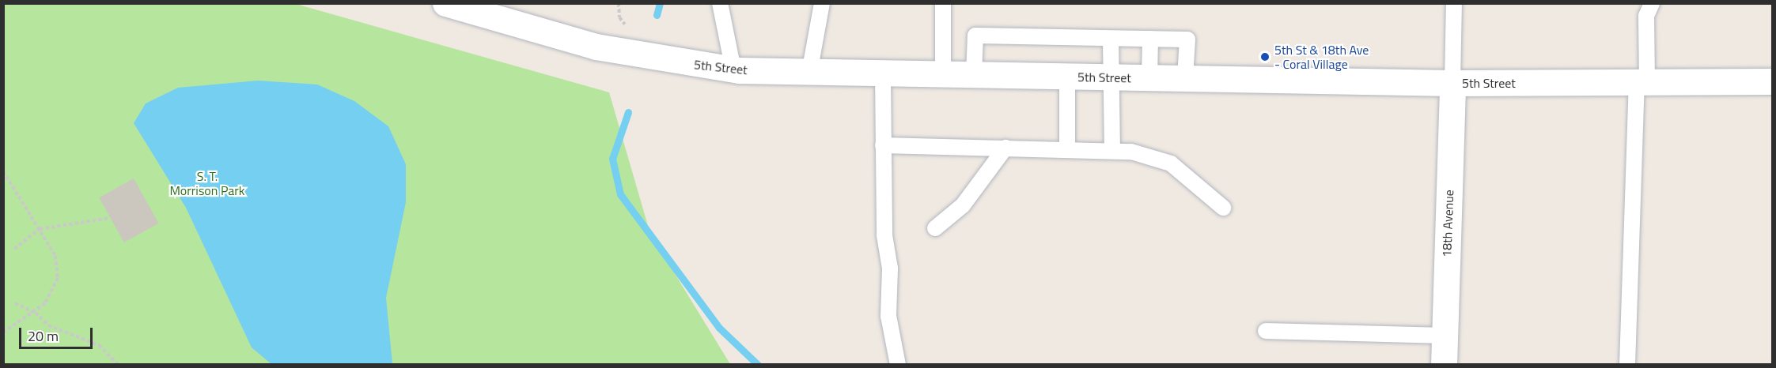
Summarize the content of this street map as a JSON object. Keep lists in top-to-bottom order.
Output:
{
  "streets": {
    "street": ["5th Street", "18th Avenue"]
  },
  "crossings": [
    ["5th Street", "18th Avenue"]
  ],
  "parks": ["S. T. Morrison Park"],
  "places": ["5th St & 18th Ave - Coral Village"],
  "scale_bar": "20 m"
}
